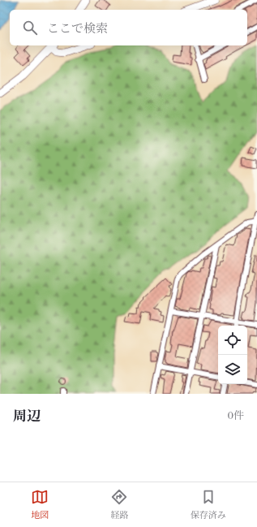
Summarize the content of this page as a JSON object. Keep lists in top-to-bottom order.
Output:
{
  "page": {
    "search": "ここで検索",
    "heading": ["周辺", "0件"],
    "nav": ["地図", "経路", "保存済み"]
  }
}
